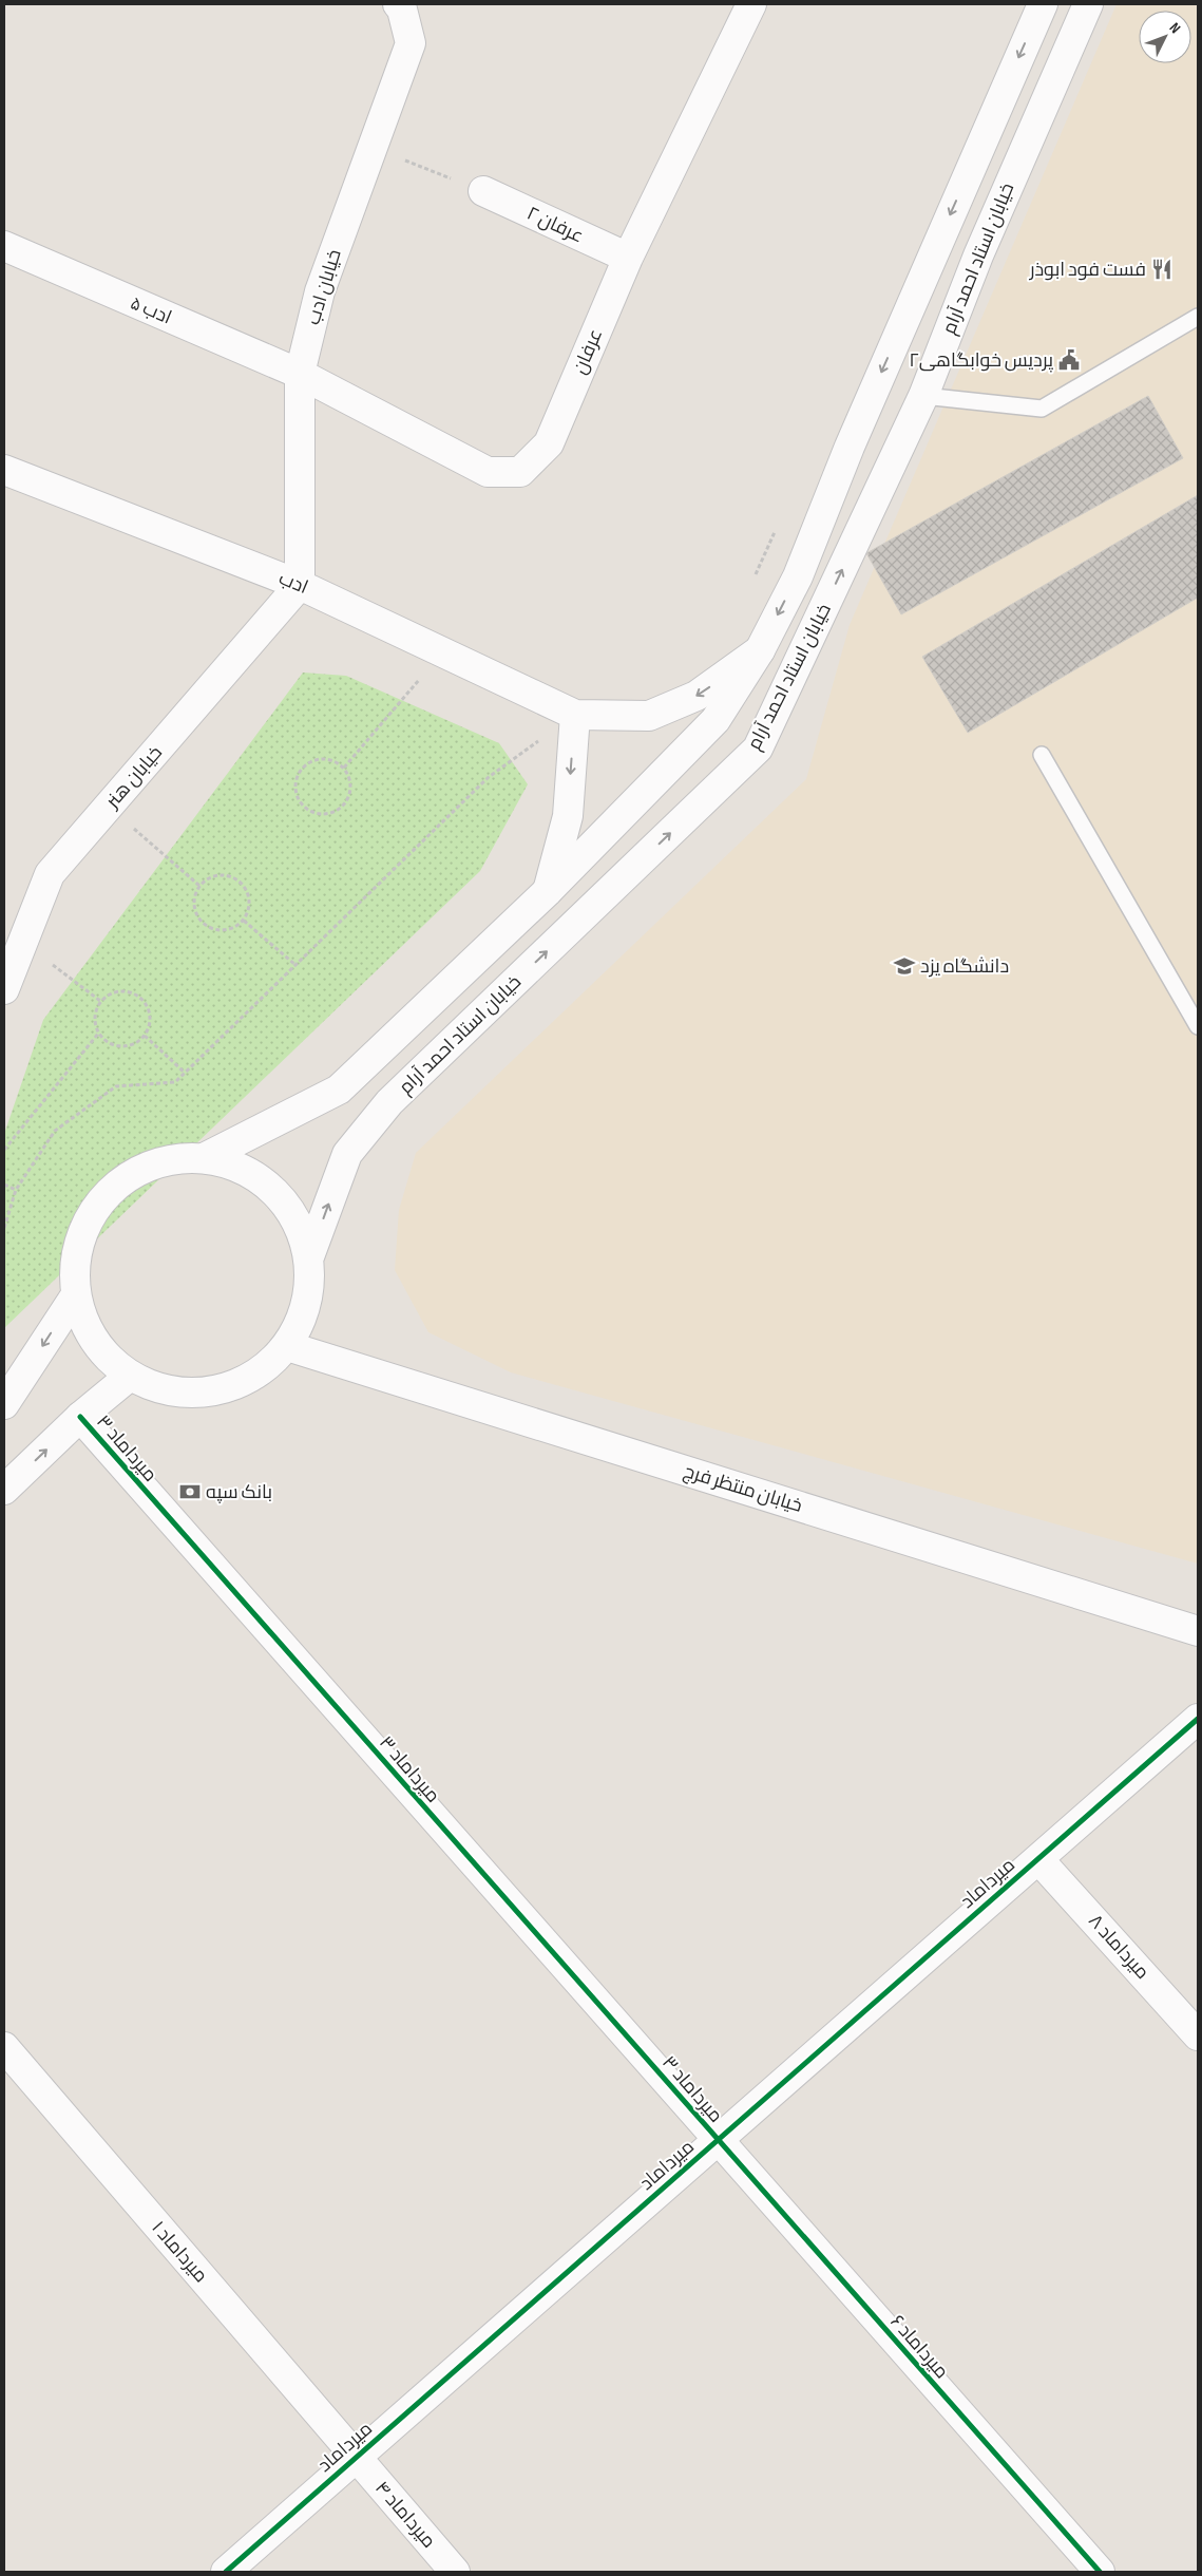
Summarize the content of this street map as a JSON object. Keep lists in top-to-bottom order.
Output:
{
  "streets": {
    "street": [
      "عرفان ۲",
      "خیابان استاد احمد آرام",
      "خیابان ادب",
      "ادب ۵",
      "عرفان",
      "ادب",
      "خیابان هنر",
      "میرداماد ۳",
      "خیابان منتظر فرج",
      "میرداماد",
      "میرداماد ۸",
      "میرداماد ۱",
      "میرداماد ۶",
      "میرداماد ۴"
    ]
  },
  "crossings": [
    ["عرفان ۲", "عرفان"],
    ["خیابان ادب", "ادب ۵"],
    ["خیابان ادب", "عرفان"],
    ["خیابان ادب", "ادب"],
    ["خیابان ادب", "خیابان هنر"],
    ["ادب ۵", "عرفان"],
    ["ادب", "خیابان هنر"],
    ["میرداماد ۳", "میرداماد"],
    ["میرداماد ۳", "میرداماد ۶"],
    ["میرداماد", "میرداماد ۸"],
    ["میرداماد", "میرداماد ۱"],
    ["میرداماد", "میرداماد ۶"],
    ["میرداماد", "میرداماد ۴"],
    ["میرداماد ۱", "میرداماد ۴"]
  ],
  "places": {
    "restaurant": ["فست فود ابوذر"],
    "public building": ["پردیس خوابگاهی٢"],
    "school or university": ["دانشگاه یزد"],
    "bank": ["بانک سپه"]
  },
  "north": "top right"
}
